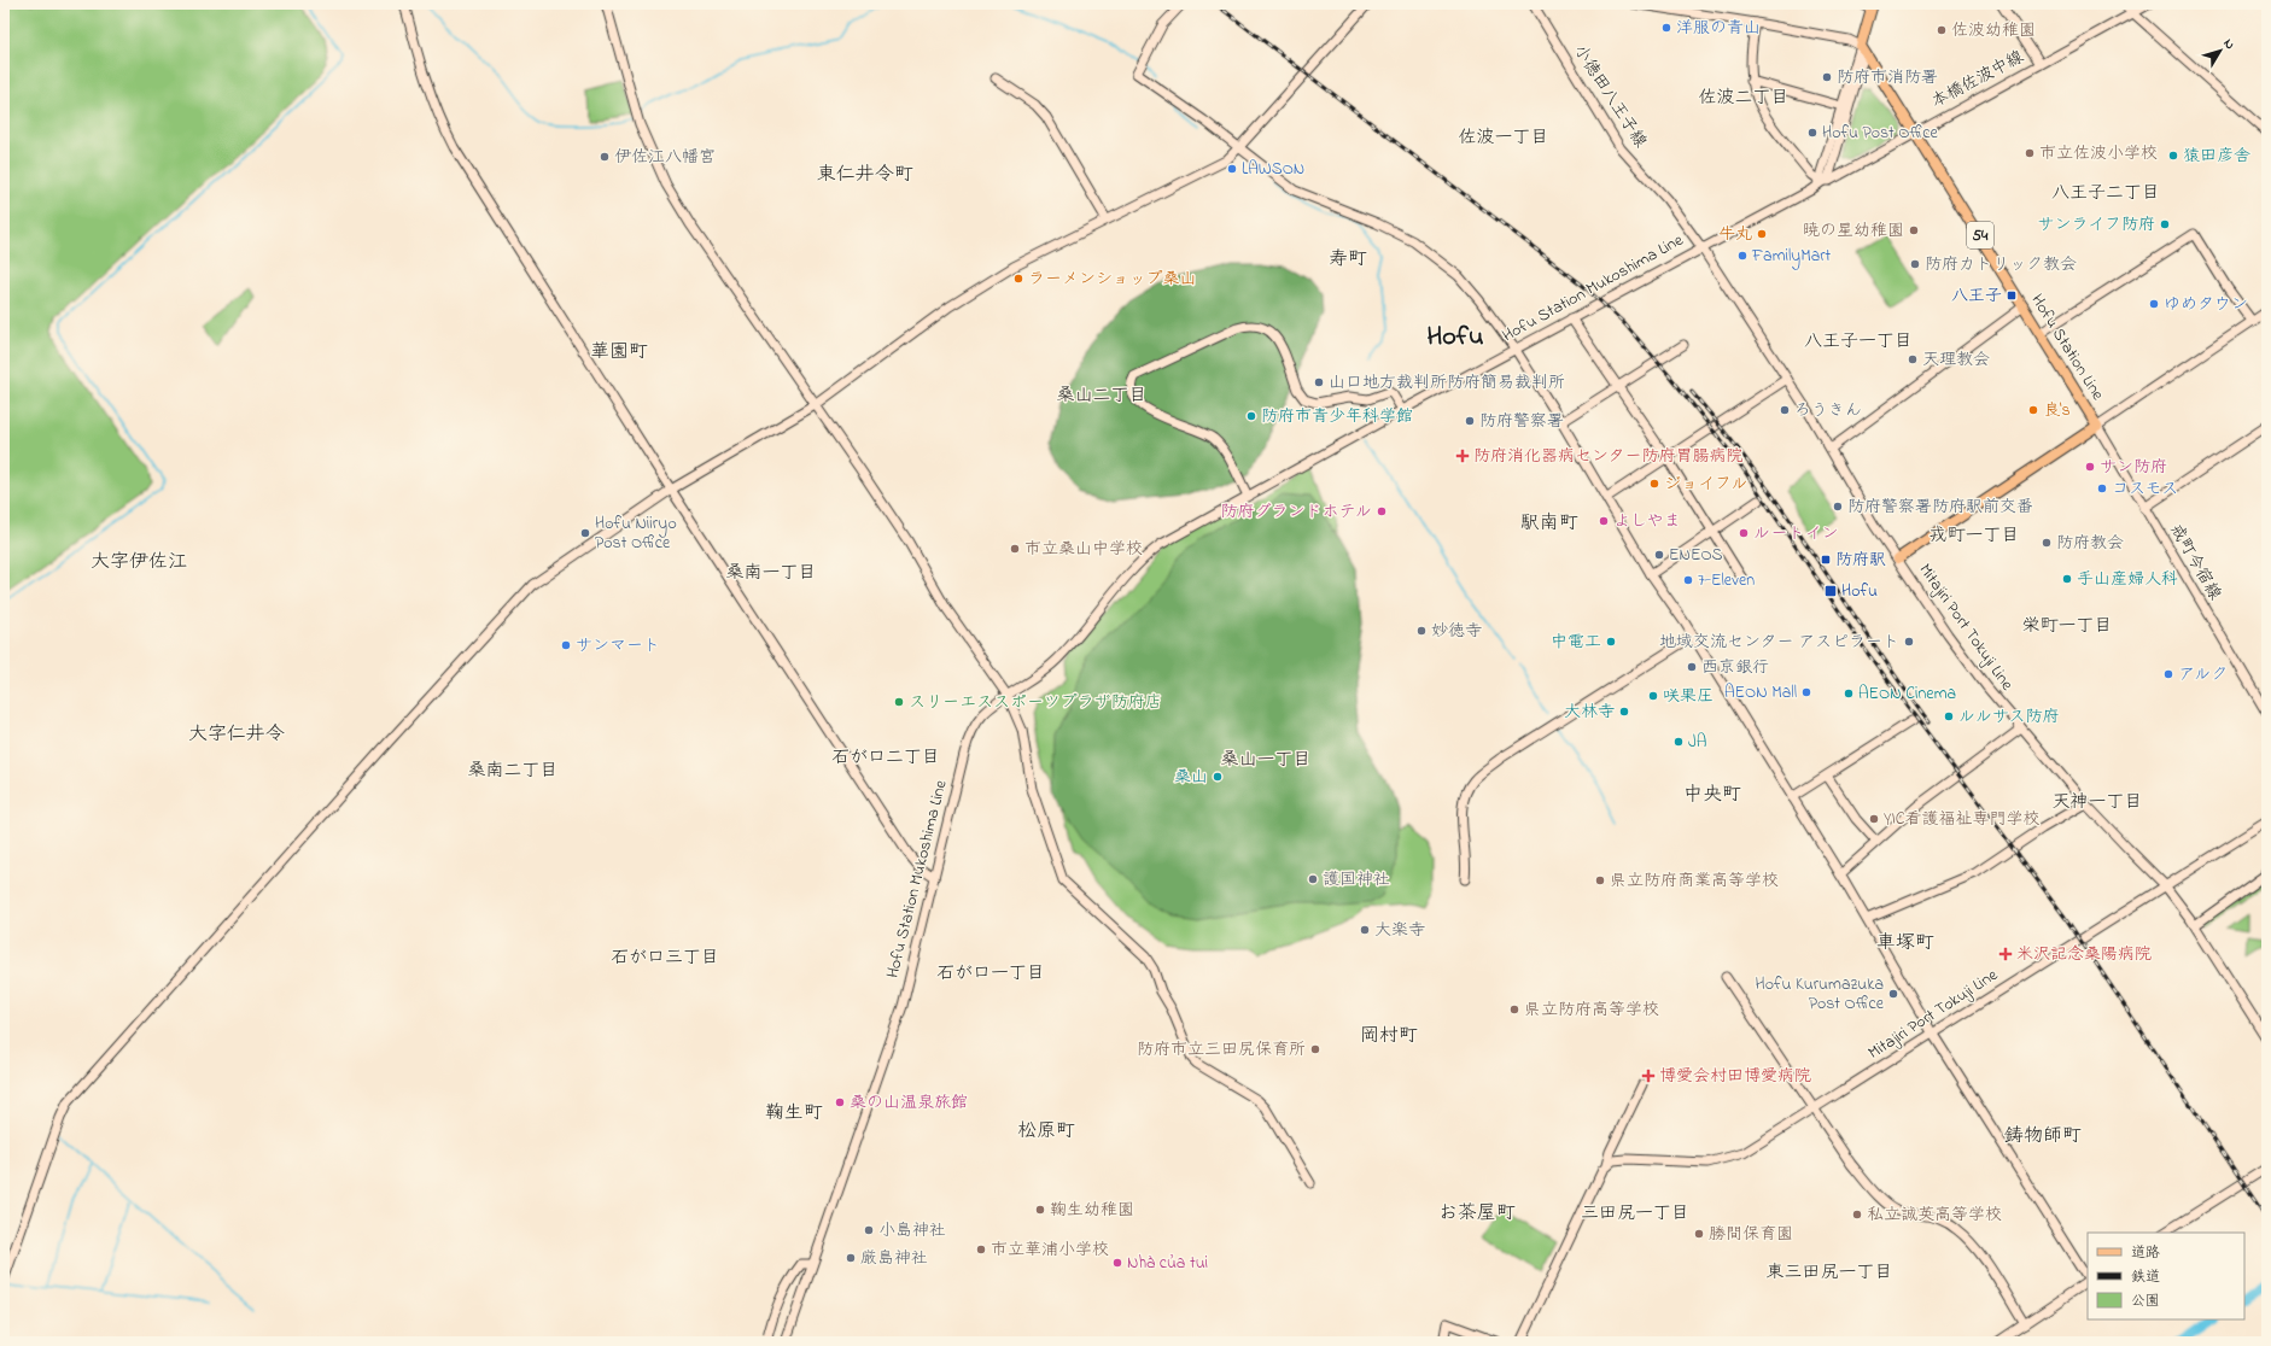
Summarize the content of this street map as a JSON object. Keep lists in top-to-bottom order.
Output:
{
  "streets": {
    "main road": ["54", "Hofu Station Line"],
    "street": [
      "本橋佐波中線",
      "小徳田八王子線",
      "Hofu Station Mukoshima Line",
      "戒町今宿線",
      "Mitajiri Port Tokuji Line"
    ]
  },
  "crossings": [
    ["本橋佐波中線", "Hofu Station Line"],
    ["小徳田八王子線", "Hofu Station Mukoshima Line"],
    ["Hofu Station Mukoshima Line", "Hofu Station Line"],
    ["Hofu Station Mukoshima Line", "Mitajiri Port Tokuji Line"],
    ["Hofu Station Line", "戒町今宿線"],
    ["Hofu Station Line", "Mitajiri Port Tokuji Line"]
  ],
  "districts": [
    "佐波二丁目",
    "佐波一丁目",
    "東仁井令町",
    "八王子二丁目",
    "寿町",
    "Hofu",
    "八王子一丁目",
    "華園町",
    "桑山二丁目",
    "駅南町",
    "戎町一丁目",
    "大字伊佐江",
    "桑南一丁目",
    "栄町一丁目",
    "大字仁井令",
    "石が口二丁目",
    "桑山一丁目",
    "桑南二丁目",
    "中央町",
    "天神一丁目",
    "車塚町",
    "石が口三丁目",
    "石が口一丁目",
    "岡村町",
    "鞠生町",
    "松原町",
    "鋳物師町",
    "お茶屋町",
    "三田尻一丁目",
    "東三田尻一丁目"
  ],
  "places": {
    "other": [
      "洋服の青山",
      "佐波幼稚園",
      "防府市消防署",
      "Hofu Post Office",
      "市立佐波小学校",
      "猿田彦舎",
      "伊佐江八幡宮",
      "LAWSON",
      "サンライフ防府",
      "暁の星幼稚園",
      "牛丸",
      "FamilyMart",
      "防府カトリック教会",
      "ラーメンショップ桑山",
      "ゆめタウン",
      "天理教会",
      "山口地方裁判所防府簡易裁判所",
      "ろうきん",
      "良's",
      "防府市青少年科学館",
      "防府警察署",
      "サン防府",
      "ジョイフル",
      "コスモス",
      "防府警察署防府駅前交番",
      "防府グランドホテル",
      "よしやま",
      "Hofu Niiryo Post Office",
      "ルートイン",
      "防府教会",
      "市立桑山中学校",
      "ENEOS",
      "手山産婦人科",
      "7-Eleven",
      "妙徳寺",
      "中電工",
      "地域交流センター アスピラート",
      "サンマート",
      "西京銀行",
      "アルク",
      "AEON Mall",
      "AEON Cinema",
      "咲果圧",
      "スリーエススポーツプラザ防府店",
      "大林寺",
      "ルルサス防府",
      "JA",
      "桑山",
      "YIC看護福祉専門学校",
      "護国神社",
      "県立防府商業高等学校",
      "大楽寺",
      "Hofu Kurumazuka Post Office",
      "県立防府高等学校",
      "防府市立三田尻保育所",
      "桑の山温泉旅館",
      "鞠生幼稚園",
      "私立誠英高等学校",
      "小島神社",
      "勝間保育園",
      "市立華浦小学校",
      "厳島神社",
      "Nhà của tui"
    ],
    "transit": ["八王子", "防府駅", "Hofu"],
    "health": ["防府消化器病センター防府胃腸病院", "米沢記念桑陽病院", "博愛会村田博愛病院"]
  },
  "legend": ["道路", "鉄道", "公園"],
  "north": "top right"
}
